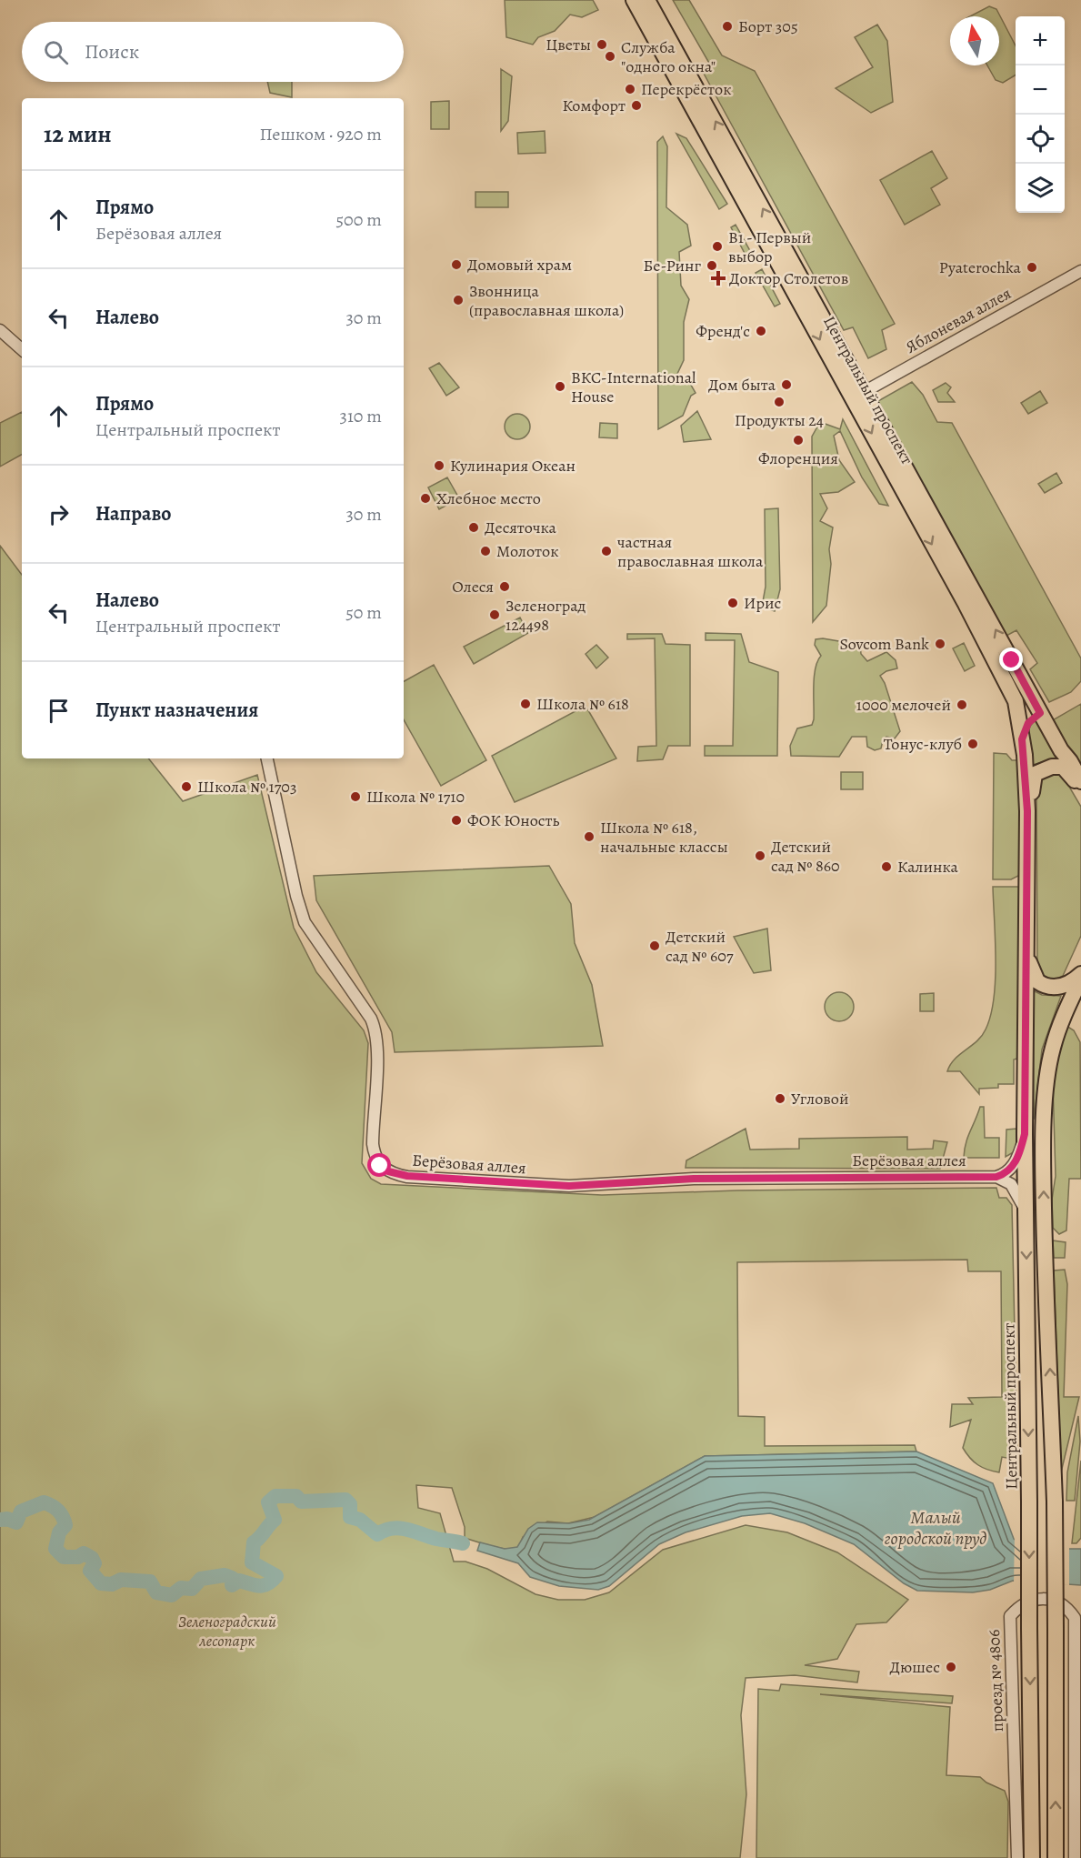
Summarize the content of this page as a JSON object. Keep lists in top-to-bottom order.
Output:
{
  "streets": {
    "main road": ["Центральный проспект"],
    "street": ["Яблоневая аллея", "Берёзовая аллея", "проезд № 4806"]
  },
  "crossings": [
    ["Яблоневая аллея", "Центральный проспект"]
  ],
  "water": ["Малый городской пруд"],
  "parks": ["Зеленоградский лесопарк"],
  "places": {
    "other": [
      "Борт 305",
      "Цветы",
      "Служба \"одного окна\"",
      "Перекрёсток",
      "Комфорт",
      "В1 - Первый выбор",
      "Домовый храм",
      "Бе-Ринг",
      "Pyaterochka",
      "Звонница (православная школа)",
      "Френд'с",
      "Дом быта",
      "ВКС-International House",
      "Продукты 24",
      "Флоренция",
      "Кулинария Океан",
      "Хлебное место",
      "Десяточка",
      "Молоток",
      "частная православная школа",
      "Олеся",
      "Ирис",
      "Зеленоград 124498",
      "Sovcom Bank",
      "Школа № 618",
      "1000 мелочей",
      "Тонус-клуб",
      "Школа № 1703",
      "Школа № 1710",
      "ФОК Юность",
      "Школа № 618, начальные классы",
      "Детский сад № 860",
      "Калинка",
      "Детский сад № 607",
      "Угловой",
      "Дюшес"
    ],
    "health": ["Доктор Столетов"]
  },
  "north": "top",
  "page": {
    "map_buttons": ["+", "−"],
    "search": "Поиск",
    "heading": ["12 мин", "Пешком · 920 m"],
    "list": [
      ["Прямо", "Берёзовая аллея", "500 m"],
      ["Налево", "30 m"],
      ["Прямо", "Центральный проспект", "310 m"],
      ["Направо", "30 m"],
      ["Налево", "Центральный проспект", "50 m"],
      "Пункт назначения"
    ]
  }
}
